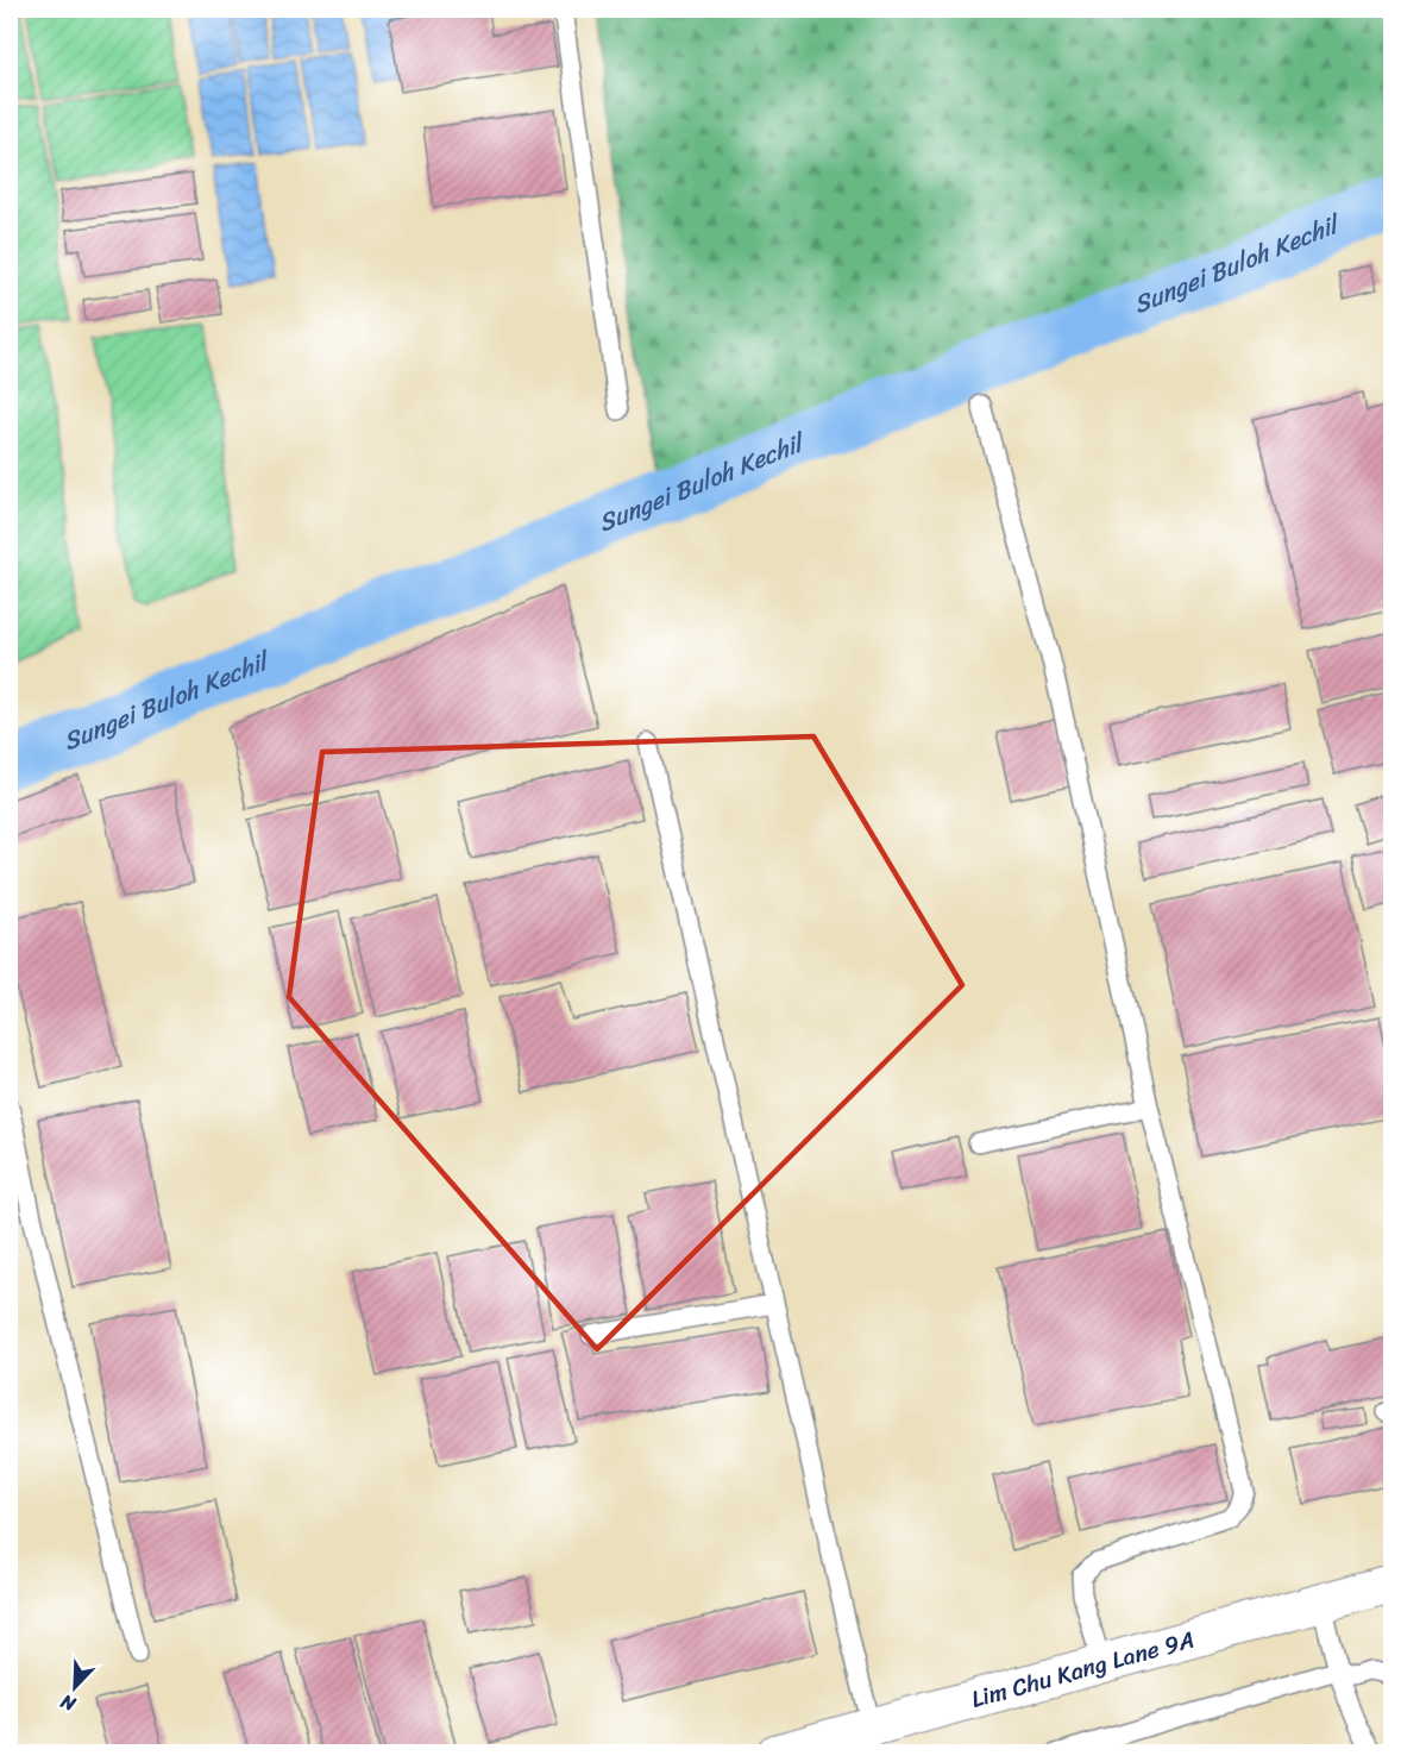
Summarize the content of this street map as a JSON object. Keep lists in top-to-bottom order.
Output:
{
  "streets": {
    "street": ["Lim Chu Kang Lane 9A"]
  },
  "water": ["Sungei Buloh Kechil"],
  "north": "bottom left"
}
